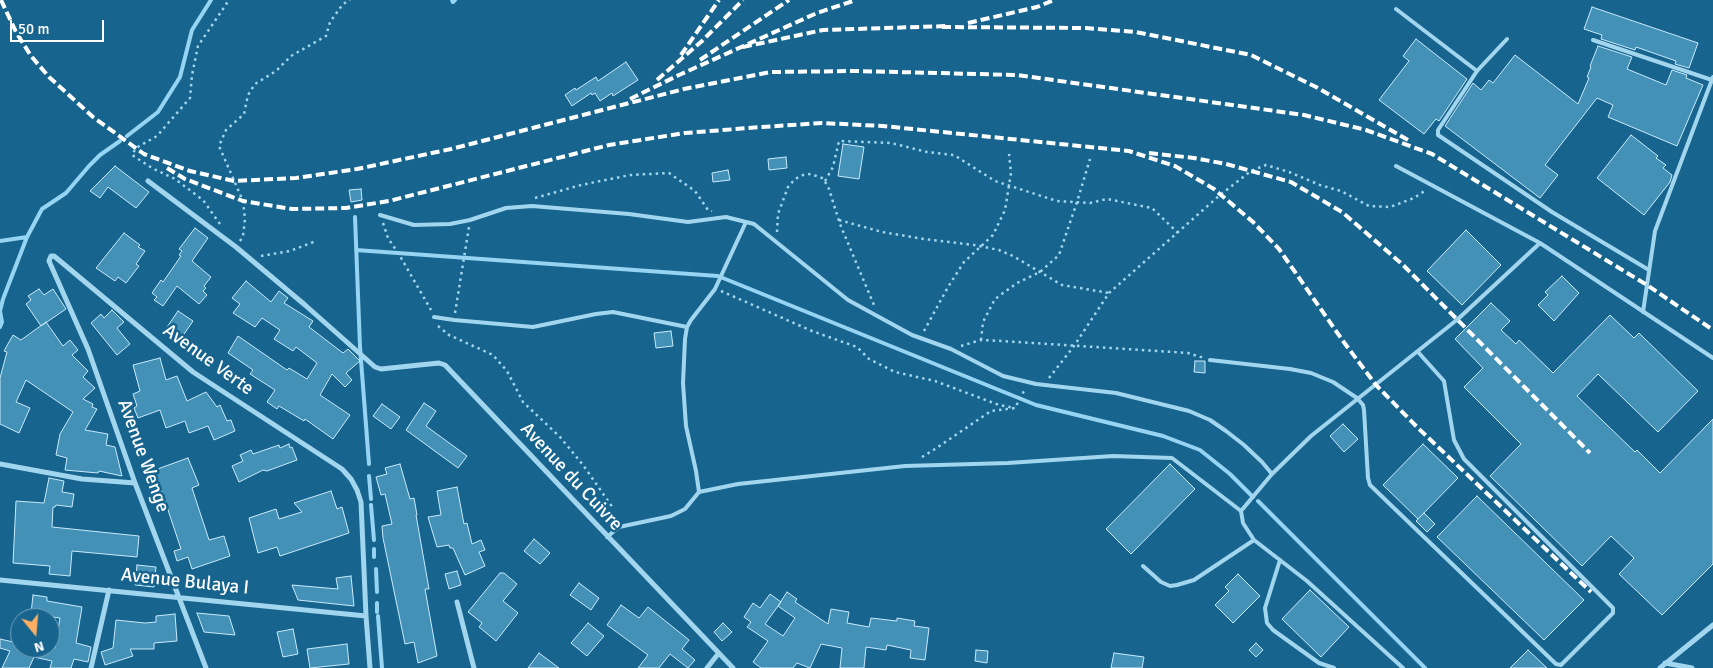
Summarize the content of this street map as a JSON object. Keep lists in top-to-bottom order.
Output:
{
  "streets": {
    "street": [
      "Avenue Verte",
      "Avenue Wenge",
      "Avenue du Cuivre",
      "Avenue Bulaya I"
    ]
  },
  "crossings": [
    ["Avenue Verte", "Avenue Wenge"],
    ["Avenue Verte", "Avenue Bulaya I"],
    ["Avenue Wenge", "Avenue Bulaya I"]
  ],
  "scale_bar": "50 m",
  "north": "bottom"
}
